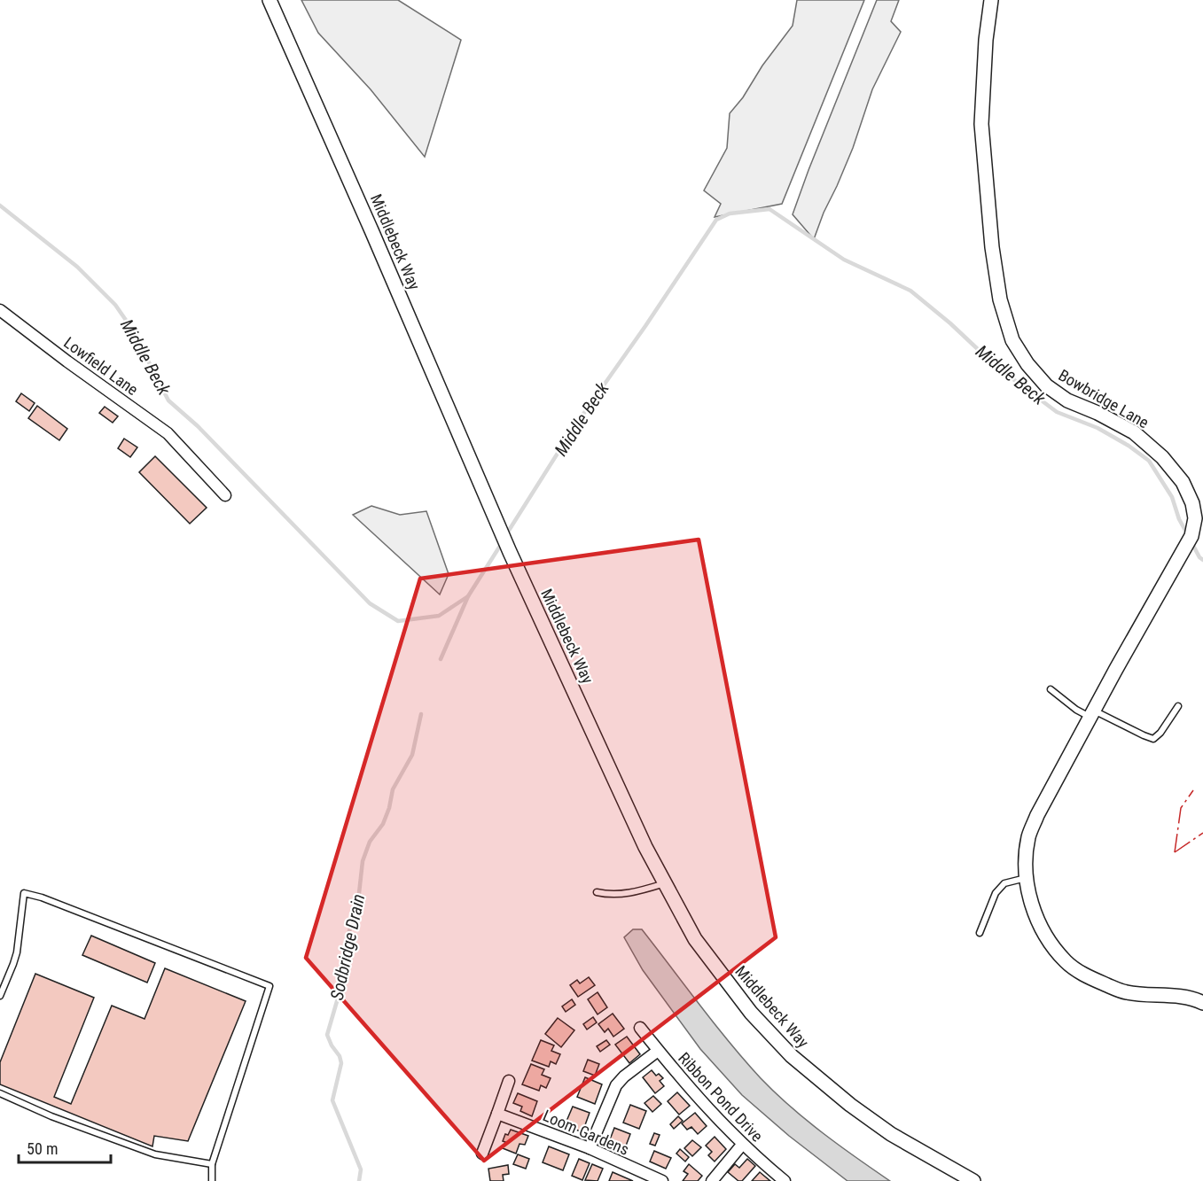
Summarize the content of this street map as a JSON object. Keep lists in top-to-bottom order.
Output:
{
  "streets": {
    "street": [
      "Middlebeck Way",
      "Lowfield Lane",
      "Bowbridge Lane",
      "Ribbon Pond Drive",
      "Loom Gardens"
    ]
  },
  "water": ["Middle Beck", "Sodbridge Drain"],
  "scale_bar": "50 m"
}
